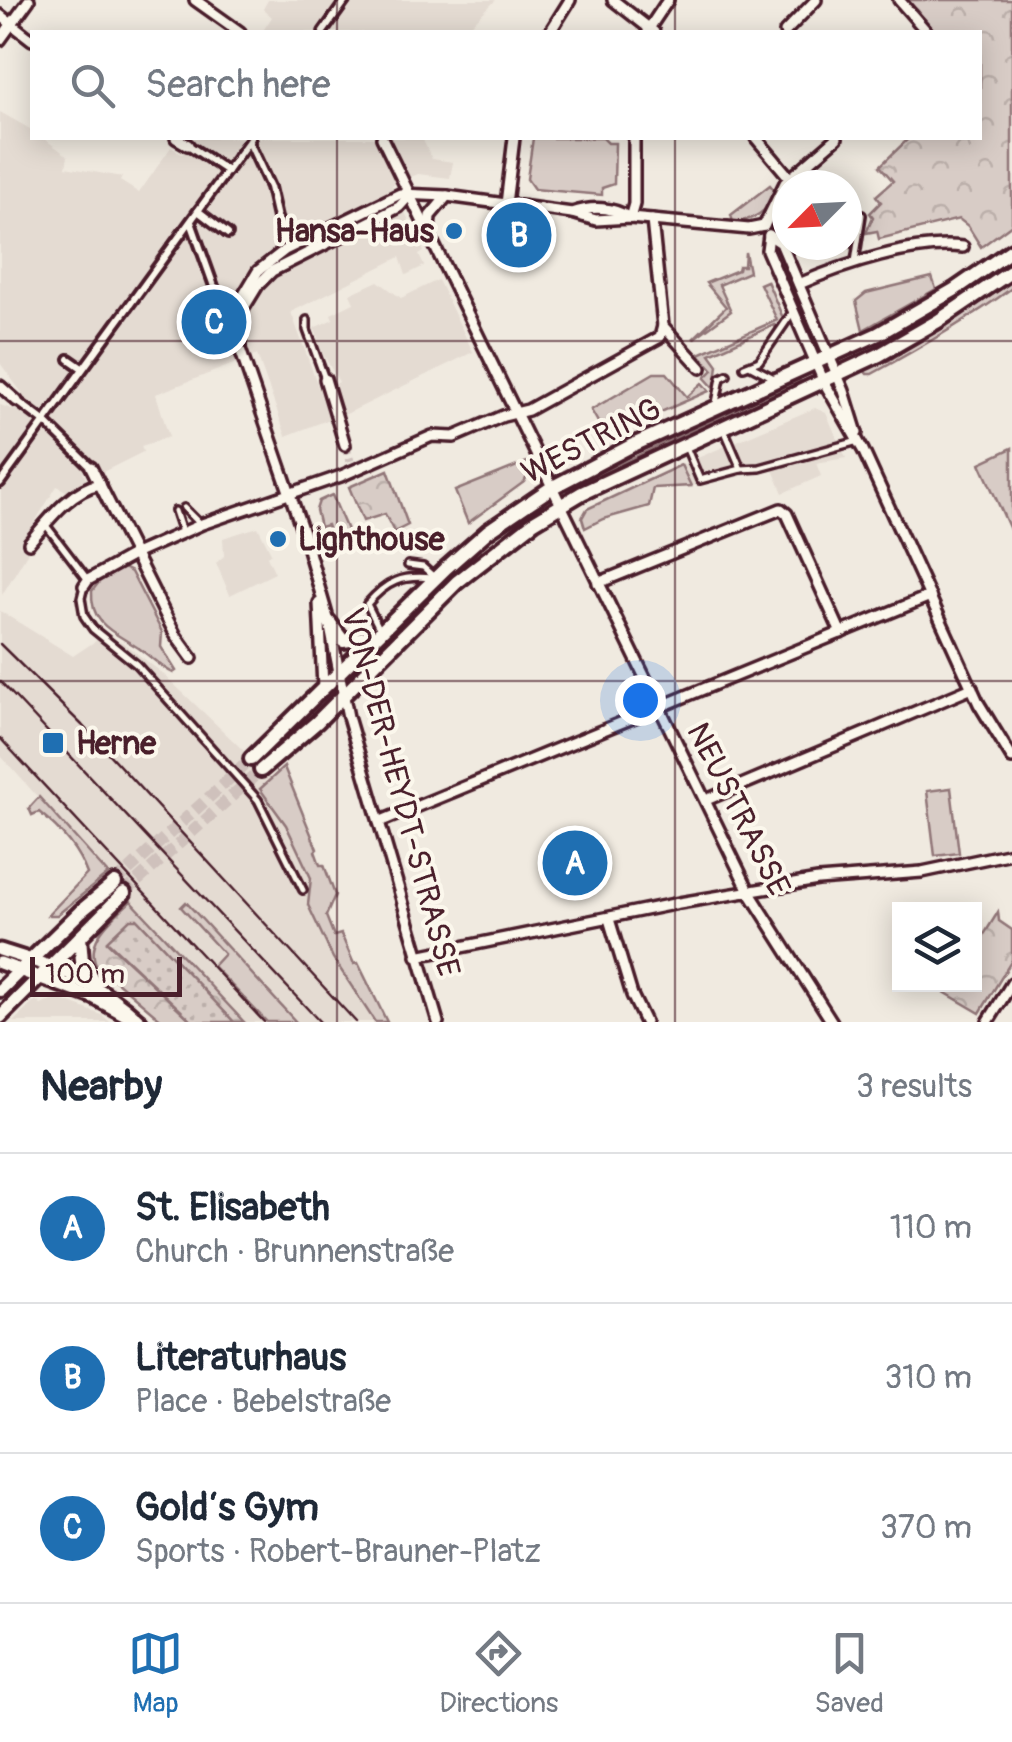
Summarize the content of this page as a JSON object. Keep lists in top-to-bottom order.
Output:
{
  "streets": {
    "main road": ["WESTRING"],
    "street": ["VON-DER-HEYDT-STRASSE", "NEUSTRASSE"]
  },
  "crossings": [
    ["WESTRING", "VON-DER-HEYDT-STRASSE"],
    ["WESTRING", "NEUSTRASSE"]
  ],
  "places": {
    "other": ["Hansa-Haus", "Lighthouse"],
    "transit": ["Herne"]
  },
  "scale_bar": "100 m",
  "north": "bottom left",
  "page": {
    "search": "Search here",
    "pins": ["B", "C", "A"],
    "scale": "100 m",
    "heading": ["Nearby", "3 results"],
    "list": [
      {
        "mark": "A",
        "name": "St. Elisabeth",
        "note": "Church · Brunnenstraße",
        "value": "110 m"
      },
      {
        "mark": "B",
        "name": "Literaturhaus",
        "note": "Place · Bebelstraße",
        "value": "310 m"
      },
      {
        "mark": "C",
        "name": "Gold‘s Gym",
        "note": "Sports · Robert-Brauner-Platz",
        "value": "370 m"
      }
    ],
    "nav": ["Map", "Directions", "Saved"]
  }
}
